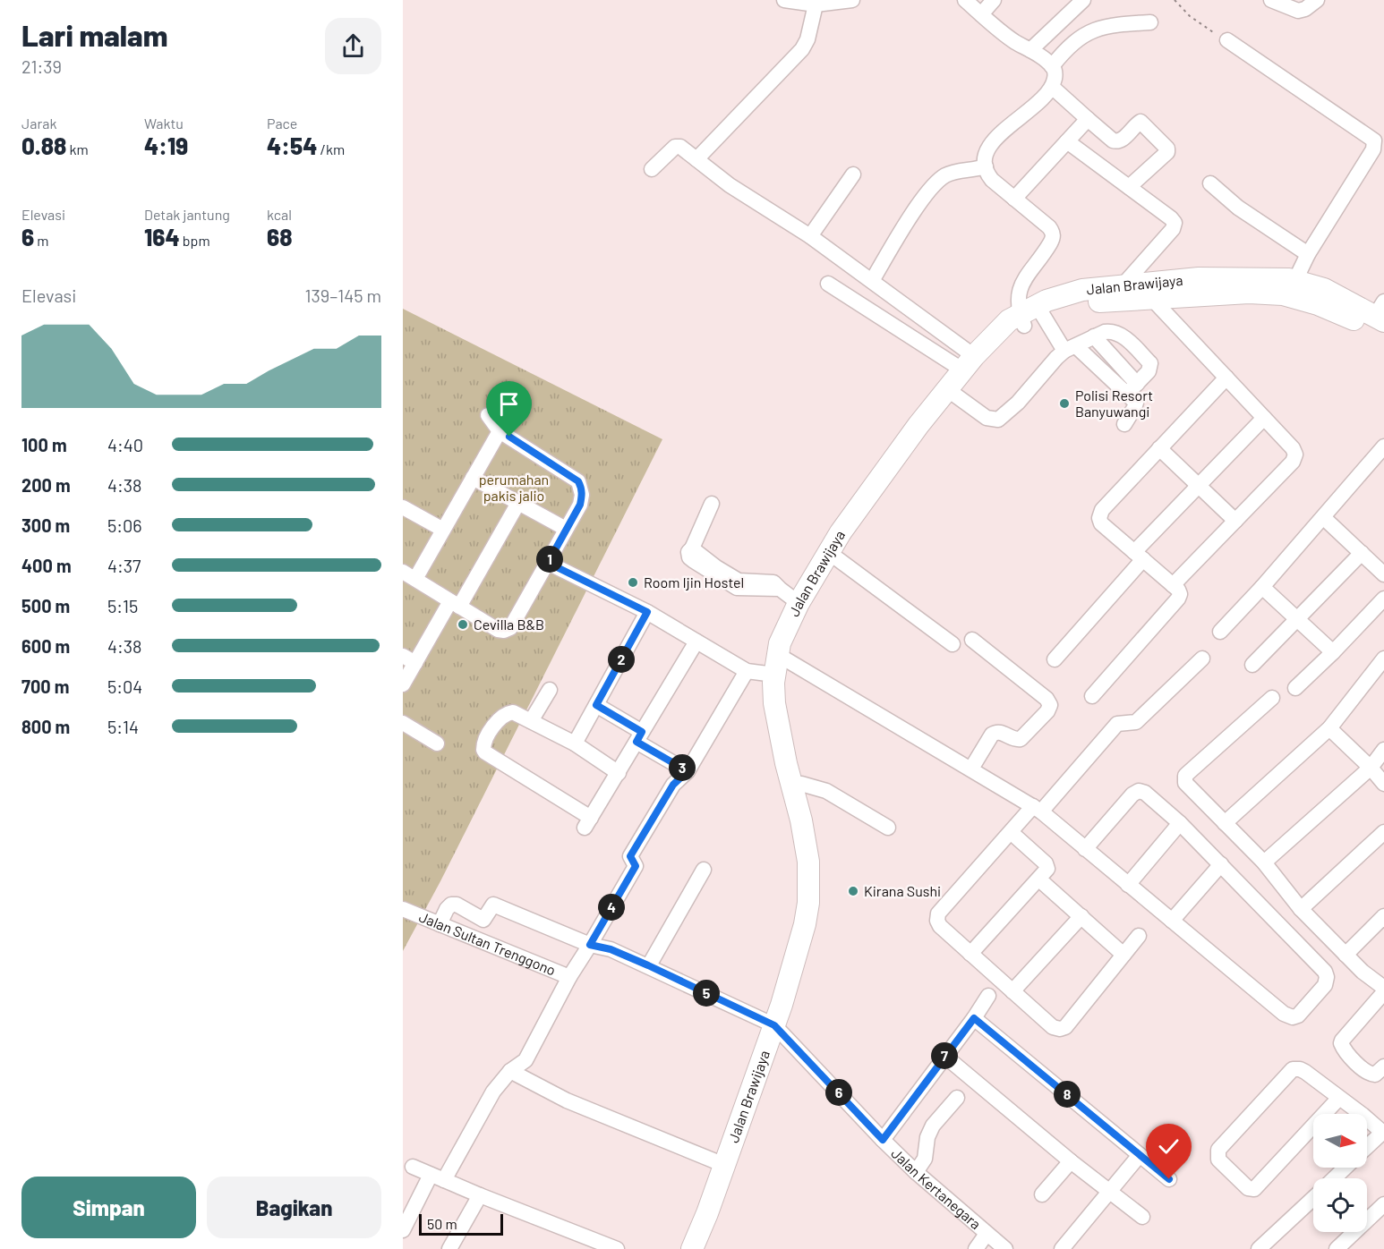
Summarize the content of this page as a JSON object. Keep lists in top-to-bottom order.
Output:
{
  "streets": {
    "highway": ["Jalan Brawijaya"],
    "street": ["Jalan Sultan Trenggono", "Jalan Kertanegara"]
  },
  "crossings": [
    ["Jalan Brawijaya", "Jalan Kertanegara"]
  ],
  "parks": ["perumahan pakis jalio"],
  "places": [
    "Polisi Resort Banyuwangi",
    "Room Ijin Hostel",
    "Cevilla B&B",
    "Kirana Sushi"
  ],
  "scale_bar": "50 m",
  "north": "right",
  "page": {
    "heading": ["Lari malam", "21:39"],
    "stats": [
      ["Jarak", "0.88 km"],
      ["Waktu", "4:19"],
      ["Pace", "4:54 /km"],
      ["Elevasi", "6 m"],
      ["Detak jantung", "164 bpm"],
      ["kcal", "68"]
    ],
    "chart": ["Elevasi", "139–145 m"],
    "list": [
      {
        "name": "100 m",
        "note": "4:40"
      },
      {
        "name": "200 m",
        "note": "4:38"
      },
      {
        "name": "300 m",
        "note": "5:06"
      },
      {
        "name": "400 m",
        "note": "4:37"
      },
      {
        "name": "500 m",
        "note": "5:15"
      },
      {
        "name": "600 m",
        "note": "4:38"
      },
      {
        "name": "700 m",
        "note": "5:04"
      },
      {
        "name": "800 m",
        "note": "5:14"
      }
    ],
    "pins": [
      "1",
      "2",
      "3",
      "4",
      "5",
      "7",
      "6",
      "8"
    ],
    "buttons": ["Simpan", "Bagikan"],
    "scale": "50 m"
  }
}
